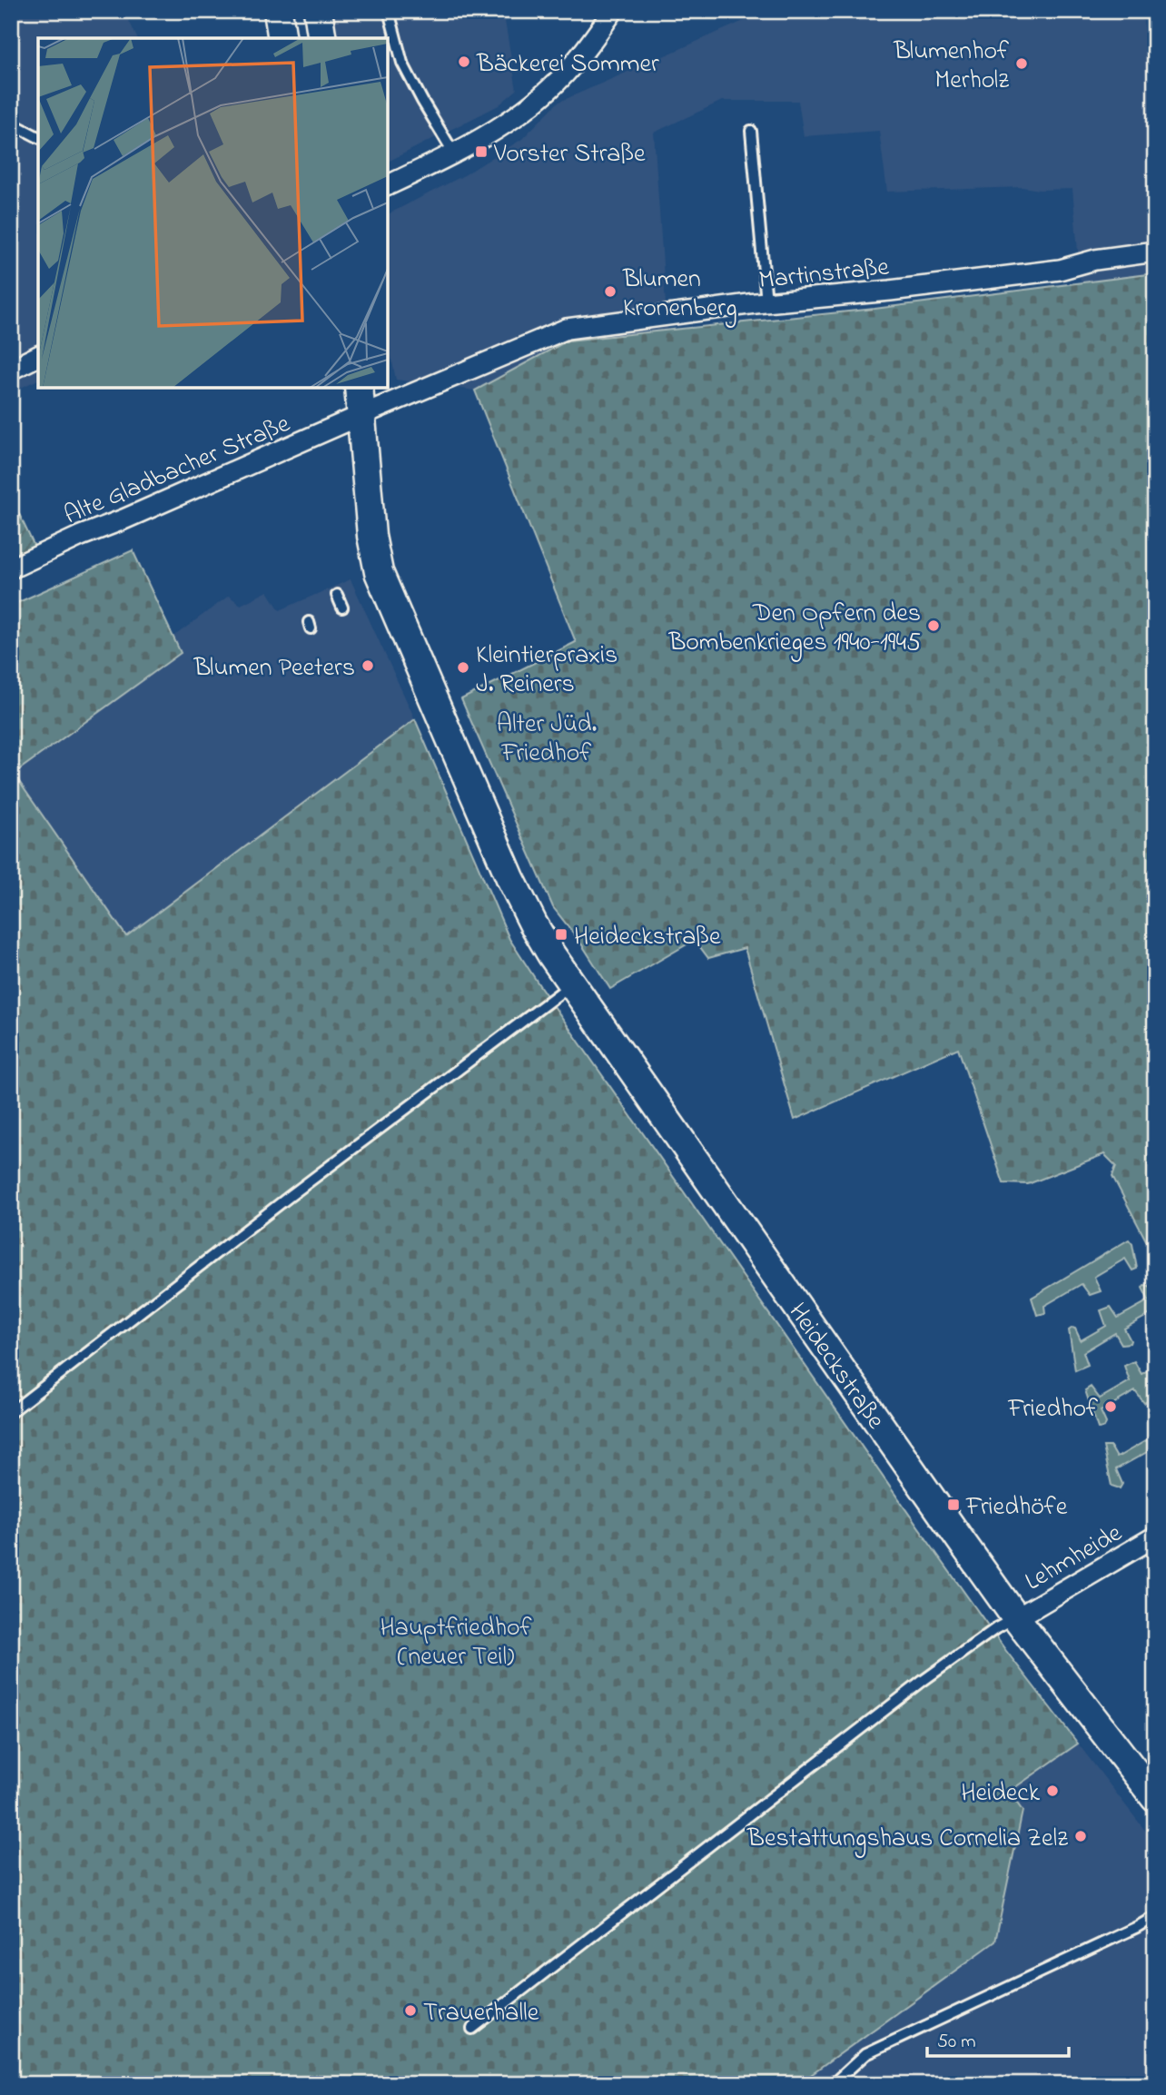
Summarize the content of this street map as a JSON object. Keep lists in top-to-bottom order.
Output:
{
  "streets": {
    "street": [
      "Martinstraße",
      "Alte Gladbacher Straße",
      "Heideckstraße",
      "Lehmheide"
    ]
  },
  "crossings": [
    ["Martinstraße", "Alte Gladbacher Straße"],
    ["Martinstraße", "Heideckstraße"],
    ["Alte Gladbacher Straße", "Heideckstraße"],
    ["Heideckstraße", "Lehmheide"]
  ],
  "parks": ["Alter Jüd. Friedhof", "Hauptfriedhof (neuer Teil)"],
  "places": {
    "other": [
      "Bäckerei Sommer",
      "Blumenhof Merholz",
      "Blumen Kronenberg",
      "Den Opfern des Bombenkrieges 1940-1945",
      "Blumen Peeters",
      "Kleintierpraxis J. Reiners",
      "Friedhof",
      "Heideck",
      "Bestattungshaus Cornelia Zelz",
      "Trauerhalle"
    ],
    "transit": ["Vorster Straße", "Heideckstraße", "Friedhöfe"]
  },
  "scale_bar": "50 m"
}
